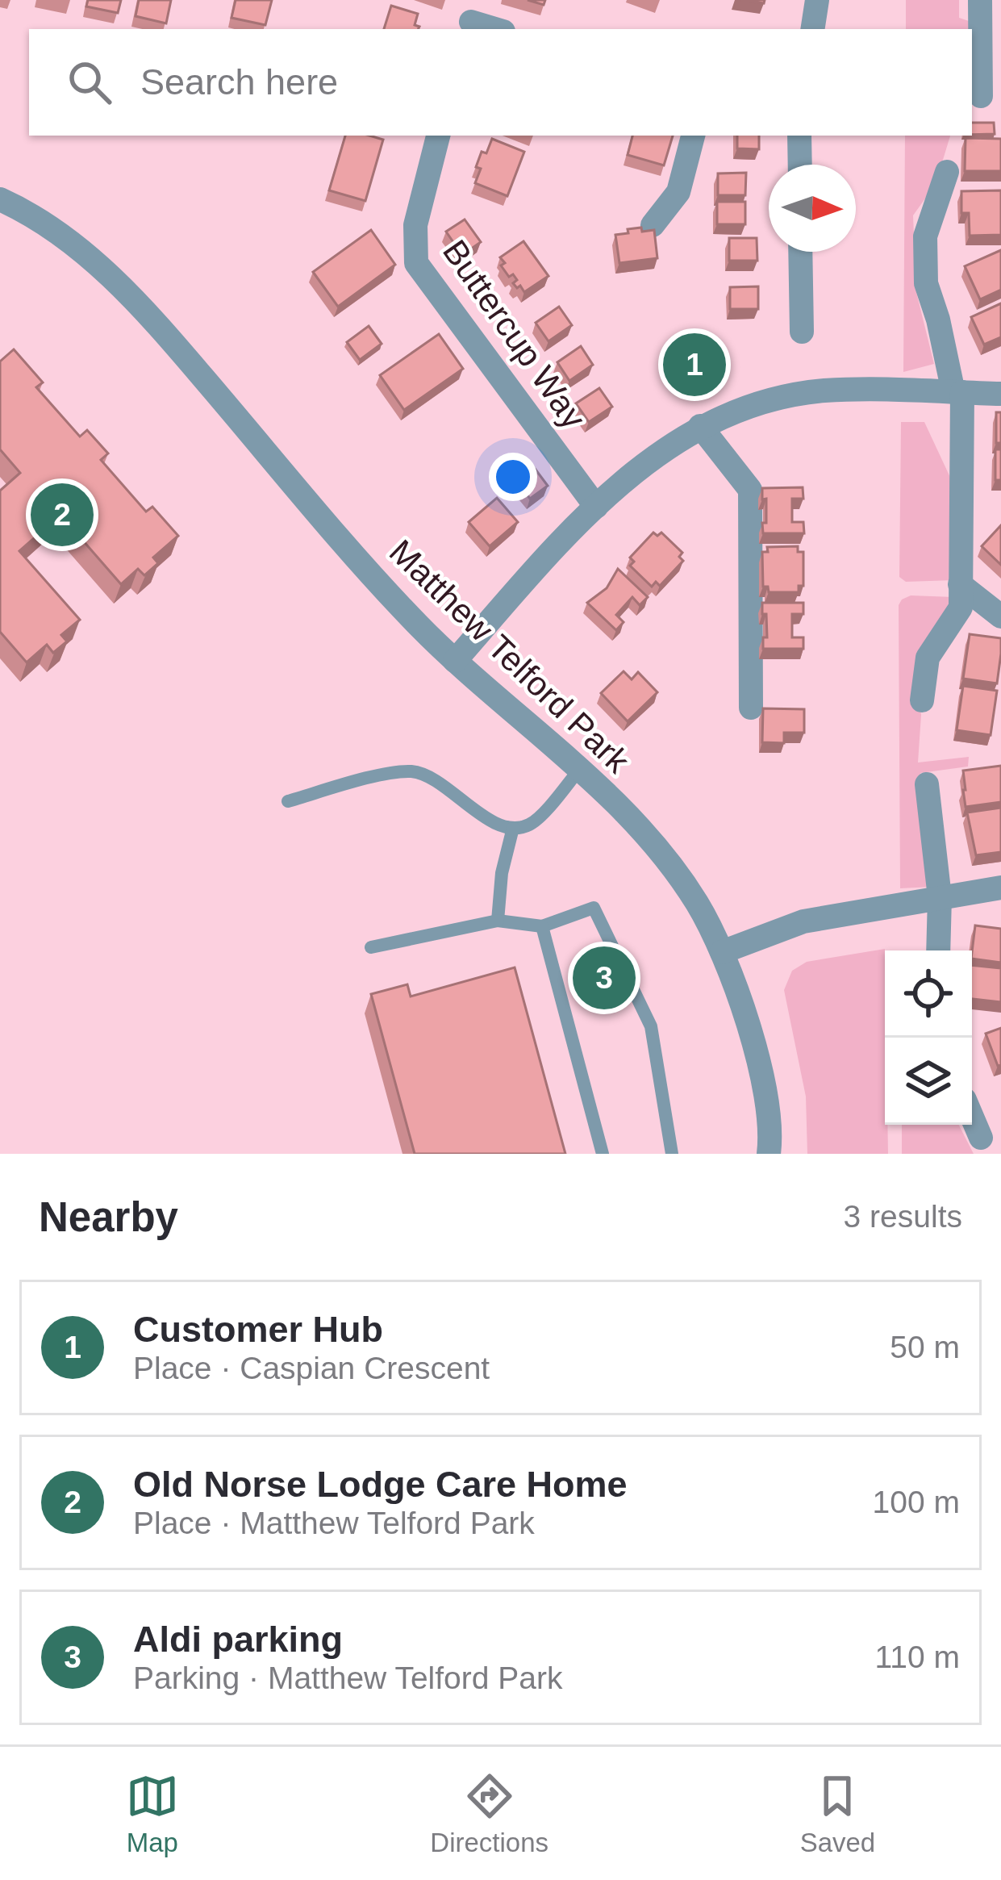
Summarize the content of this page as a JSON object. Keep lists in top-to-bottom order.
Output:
{
  "streets": {
    "street": ["Buttercup Way", "Matthew Telford Park"]
  },
  "north": "right",
  "page": {
    "search": "Search here",
    "pins": ["1", "2", "3"],
    "heading": ["Nearby", "3 results"],
    "list": [
      {
        "mark": "1",
        "name": "Customer Hub",
        "note": "Place · Caspian Crescent",
        "value": "50 m"
      },
      {
        "mark": "2",
        "name": "Old Norse Lodge Care Home",
        "note": "Place · Matthew Telford Park",
        "value": "100 m"
      },
      {
        "mark": "3",
        "name": "Aldi parking",
        "note": "Parking · Matthew Telford Park",
        "value": "110 m"
      }
    ],
    "nav": ["Map", "Directions", "Saved"]
  }
}
